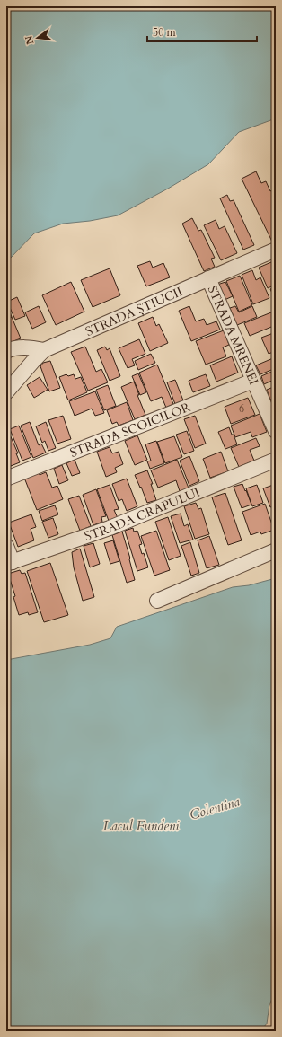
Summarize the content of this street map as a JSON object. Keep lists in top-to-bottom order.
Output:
{
  "streets": {
    "street": [
      "STRADA ȘTIUCII",
      "STRADA MRENEI",
      "STRADA SCOICILOR",
      "STRADA CRAPULUI"
    ]
  },
  "crossings": [
    ["STRADA ȘTIUCII", "STRADA MRENEI"],
    ["STRADA MRENEI", "STRADA SCOICILOR"]
  ],
  "water": ["Colentina", "Lacul Fundeni"],
  "house_numbers": ["6"],
  "scale_bar": "50 m",
  "north": "left"
}
